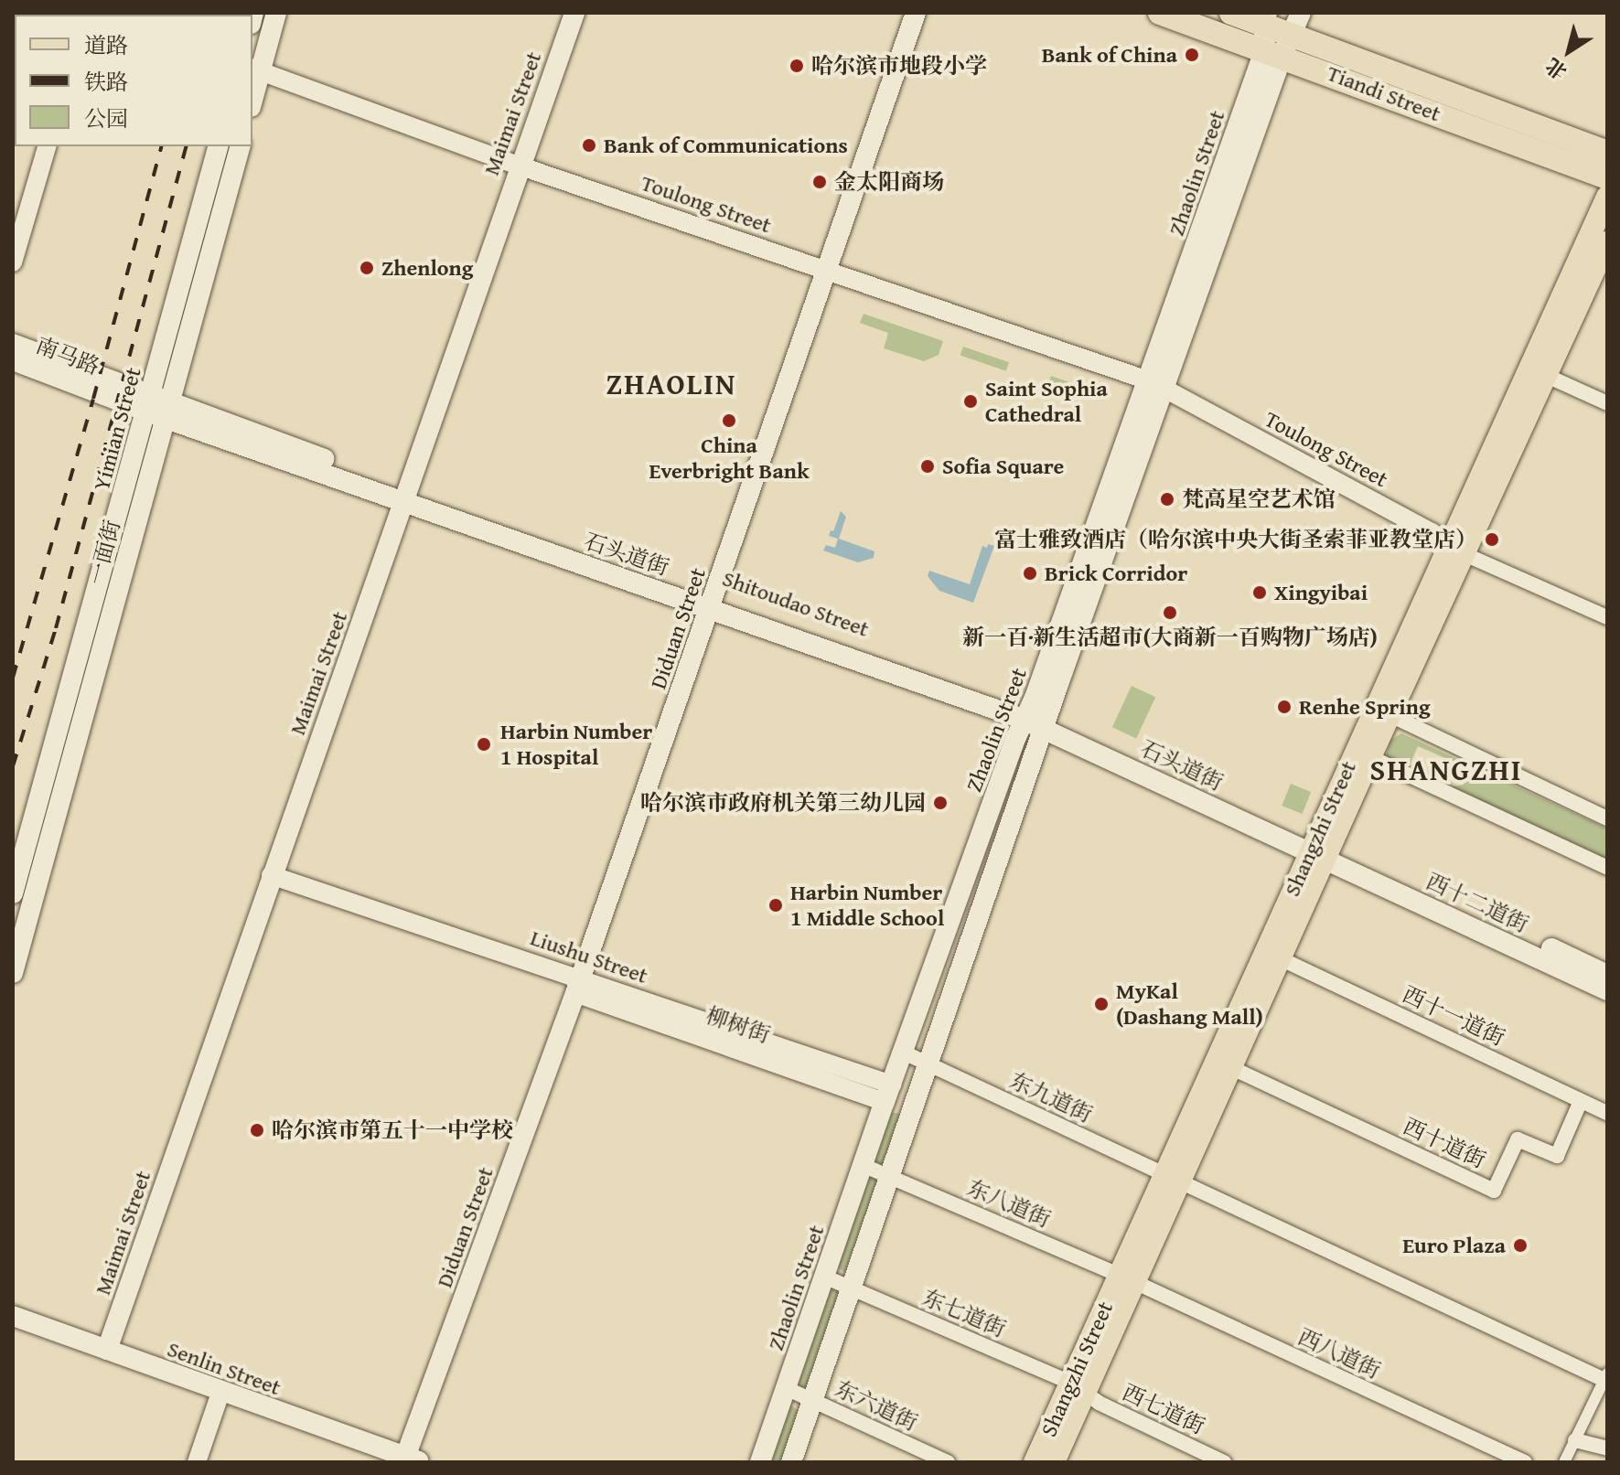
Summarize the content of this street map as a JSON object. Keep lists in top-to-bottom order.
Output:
{
  "streets": {
    "highway": ["Tiandi Street"],
    "main road": [
      "Maimai Street",
      "Zhaolin Street",
      "南马路",
      "Yimian Street",
      "一面街",
      "Shitoudao Street",
      "Diduan Street",
      "Shangzhi Street",
      "西十二道街",
      "Senlin Street"
    ],
    "street": [
      "Toulong Street",
      "Liushu Street",
      "西十一道街",
      "东九道街",
      "西十道街",
      "东八道街",
      "东七道街",
      "西八道街",
      "东六道街",
      "西七道街"
    ]
  },
  "crossings": [
    ["Tiandi Street", "Zhaolin Street"],
    ["Maimai Street", "Toulong Street"],
    ["Maimai Street", "Shitoudao Street"],
    ["Maimai Street", "Liushu Street"],
    ["Maimai Street", "Senlin Street"],
    ["Zhaolin Street", "Toulong Street"],
    ["Zhaolin Street", "Shitoudao Street"],
    ["Zhaolin Street", "Liushu Street"],
    ["Zhaolin Street", "东九道街"],
    ["Zhaolin Street", "东八道街"],
    ["Zhaolin Street", "东七道街"],
    ["Zhaolin Street", "东六道街"],
    ["Toulong Street", "Diduan Street"],
    ["Toulong Street", "Shangzhi Street"],
    ["南马路", "Yimian Street"],
    ["Shitoudao Street", "Diduan Street"],
    ["Shitoudao Street", "Shangzhi Street"],
    ["Shitoudao Street", "西十二道街"],
    ["Diduan Street", "Liushu Street"],
    ["Diduan Street", "Senlin Street"],
    ["Shangzhi Street", "西十二道街"],
    ["Shangzhi Street", "西十一道街"],
    ["Shangzhi Street", "东九道街"],
    ["Shangzhi Street", "西十道街"],
    ["Shangzhi Street", "东八道街"],
    ["Shangzhi Street", "东七道街"],
    ["Shangzhi Street", "西八道街"],
    ["Shangzhi Street", "西七道街"],
    ["西十一道街", "西十道街"],
    ["东八道街", "西八道街"],
    ["东七道街", "西七道街"]
  ],
  "districts": ["ZHAOLIN", "SHANGZHI"],
  "places": [
    "Bank of China",
    "哈尔滨市地段小学",
    "Bank of Communications",
    "金太阳商场",
    "Zhenlong",
    "Saint Sophia Cathedral",
    "China Everbright Bank",
    "Sofia Square",
    "梵高星空艺术馆",
    "富士雅致酒店（哈尔滨中央大街圣索菲亚教堂店）",
    "Brick Corridor",
    "Xingyibai",
    "新一百·新生活超市(大商新一百购物广场店)",
    "Renhe Spring",
    "Harbin Number 1 Hospital",
    "哈尔滨市政府机关第三幼儿园",
    "Harbin Number 1 Middle School",
    "MyKal (Dashang Mall)",
    "哈尔滨市第五十一中学校",
    "Euro Plaza"
  ],
  "legend": ["道路", "铁路", "公园"],
  "north": "bottom left"
}
